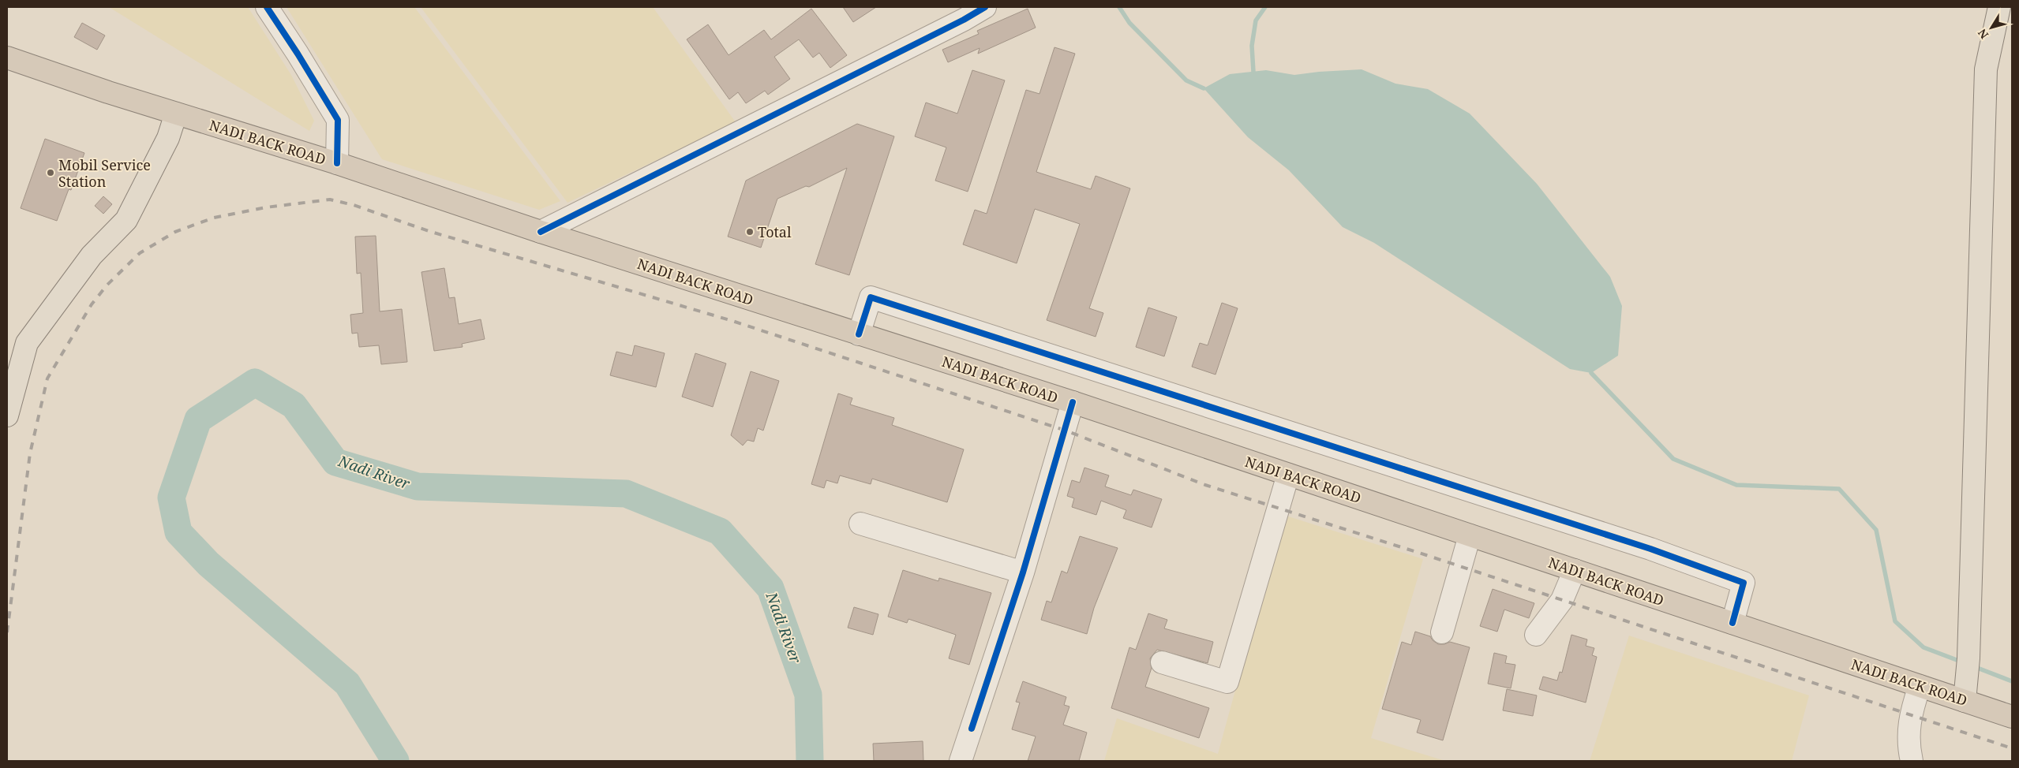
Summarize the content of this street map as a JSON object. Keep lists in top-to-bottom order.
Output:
{
  "streets": {
    "highway": ["NADI BACK ROAD"]
  },
  "water": ["Nadi River"],
  "places": ["Mobil Service Station", "Total"],
  "north": "bottom left"
}
